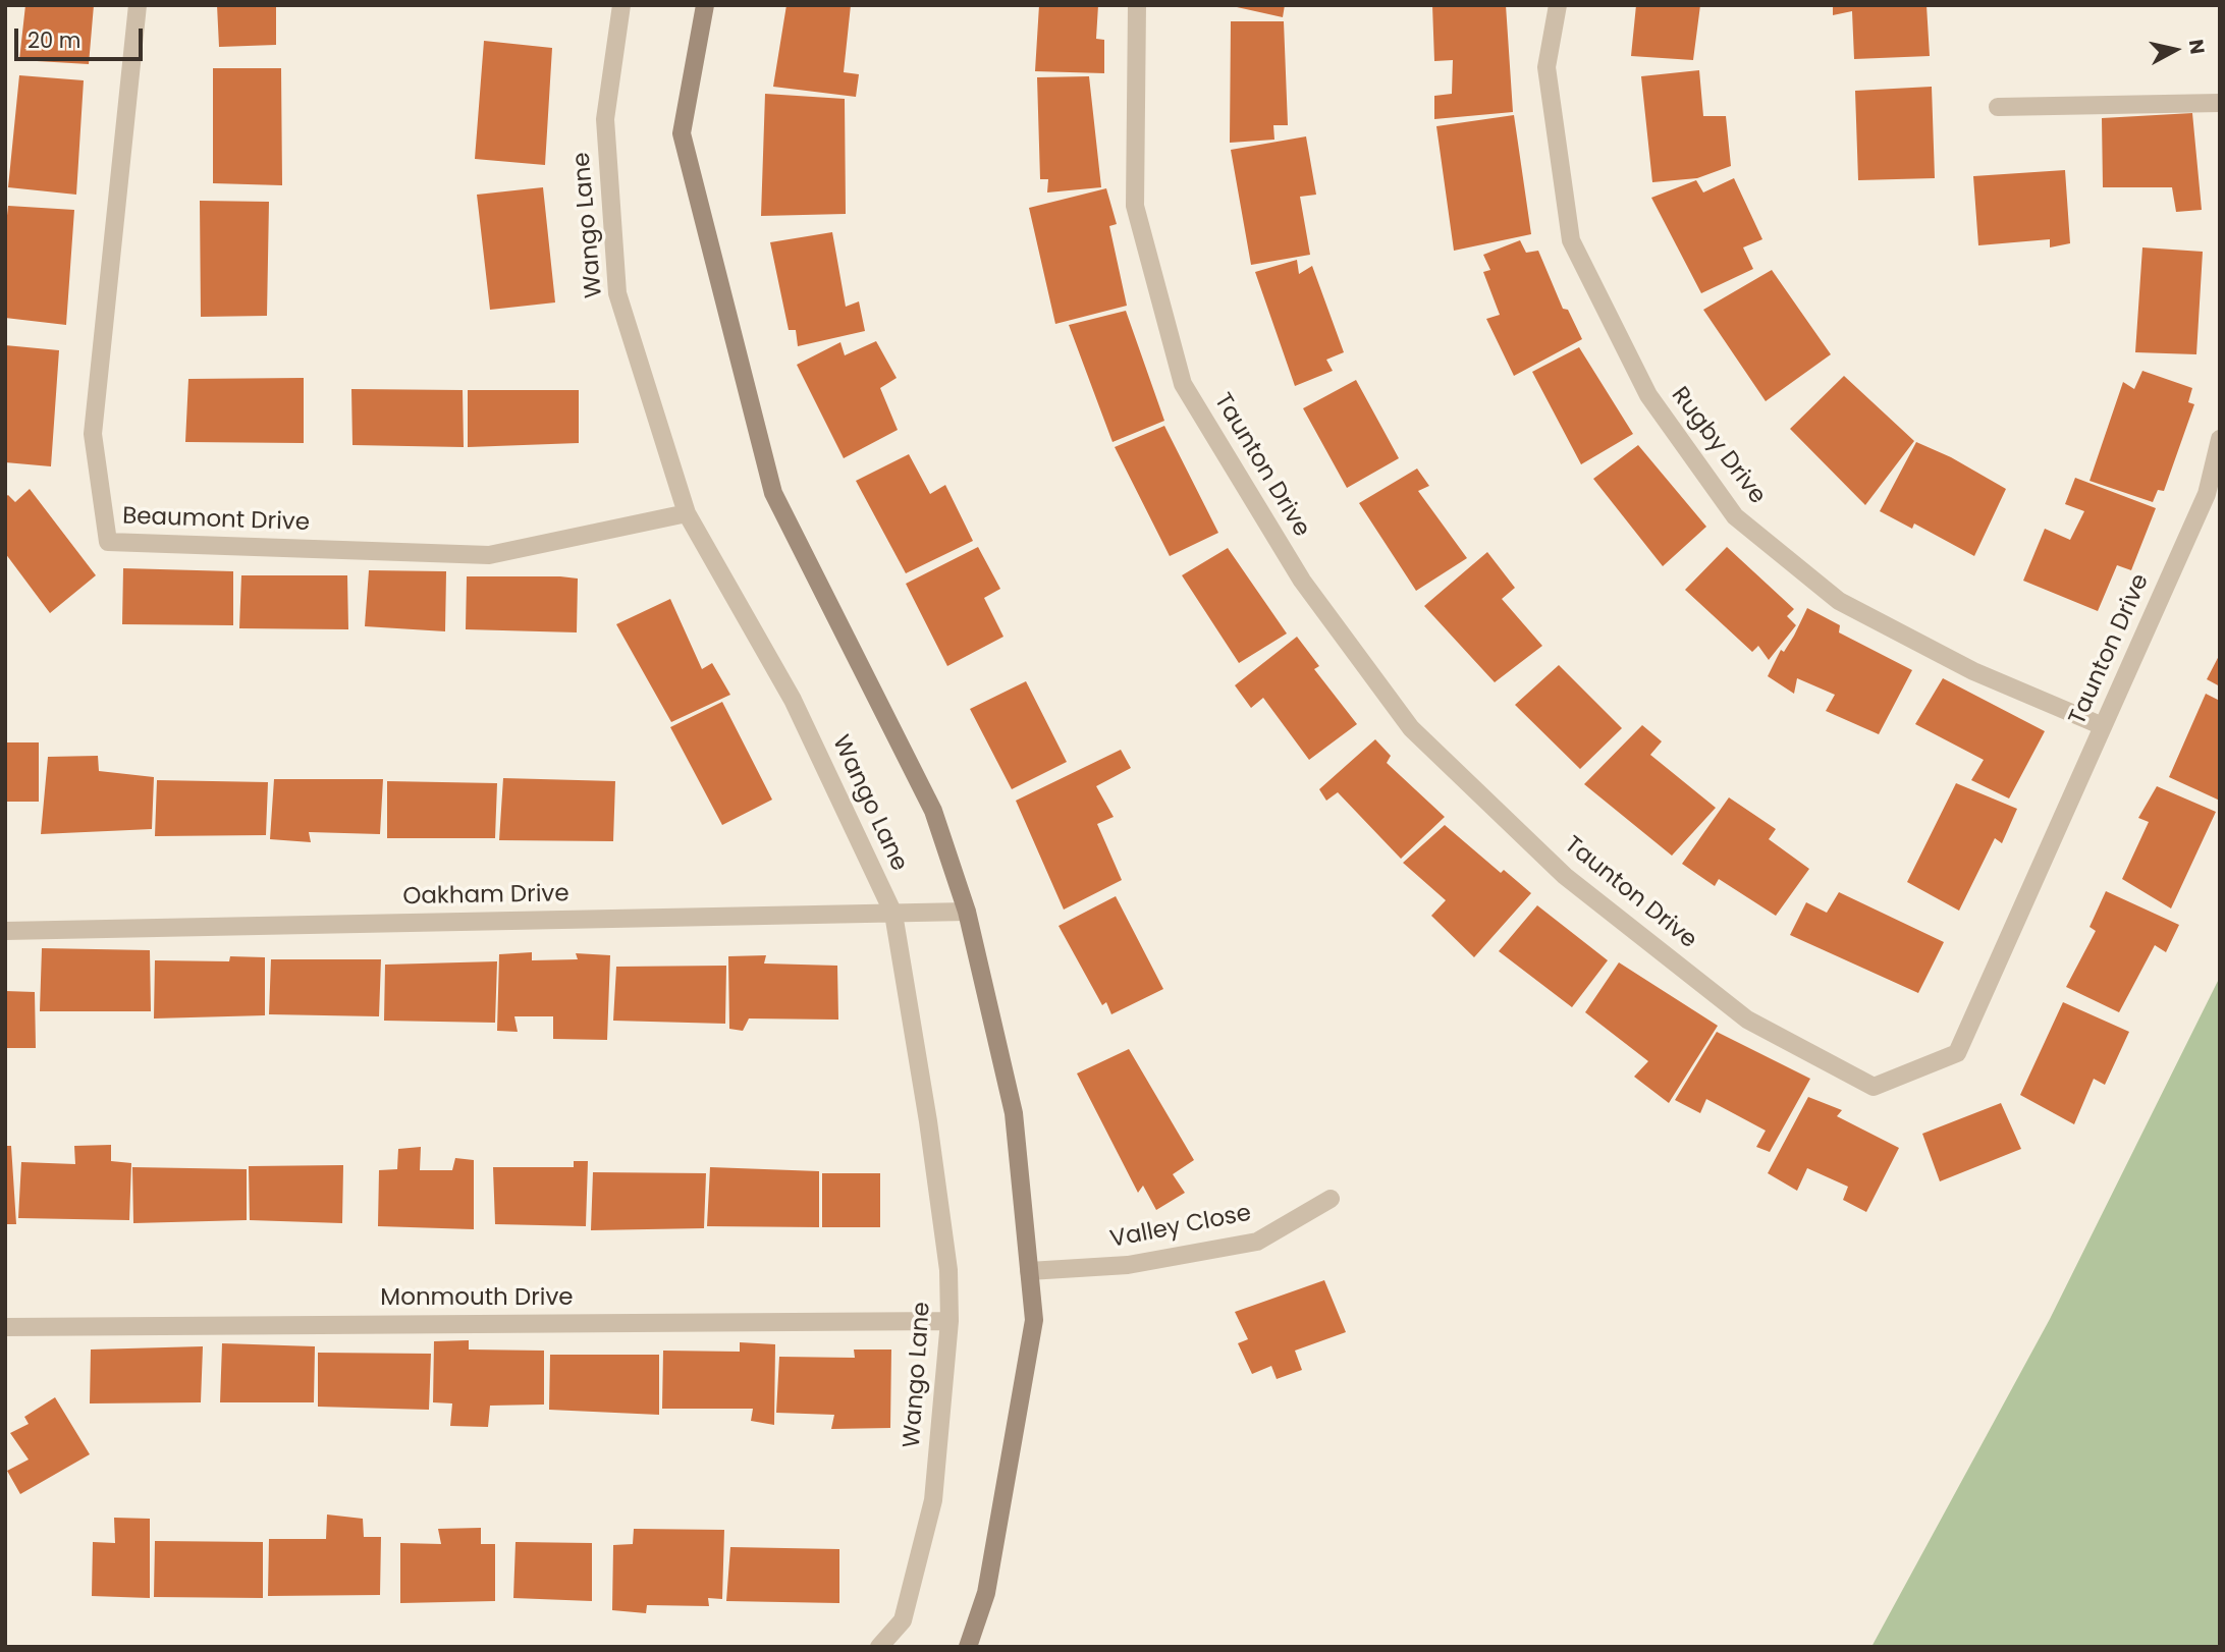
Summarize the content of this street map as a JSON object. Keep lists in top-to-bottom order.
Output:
{
  "streets": {
    "street": [
      "Wango Lane",
      "Rugby Drive",
      "Taunton Drive",
      "Beaumont Drive",
      "Oakham Drive",
      "Valley Close",
      "Monmouth Drive"
    ]
  },
  "crossings": [
    ["Wango Lane", "Beaumont Drive"],
    ["Wango Lane", "Oakham Drive"],
    ["Wango Lane", "Monmouth Drive"],
    ["Rugby Drive", "Taunton Drive"]
  ],
  "scale_bar": "20 m",
  "north": "right"
}
